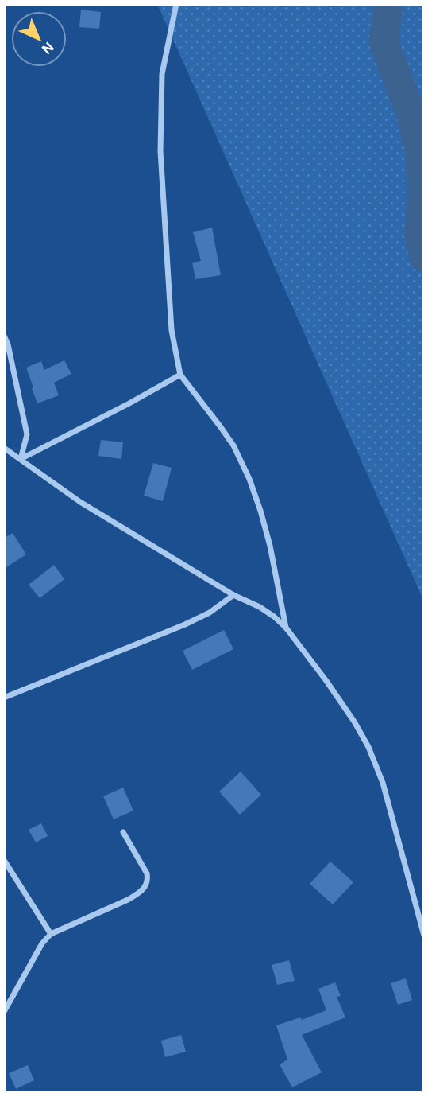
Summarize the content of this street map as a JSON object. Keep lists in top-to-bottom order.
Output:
{
  "north": "bottom right"
}
